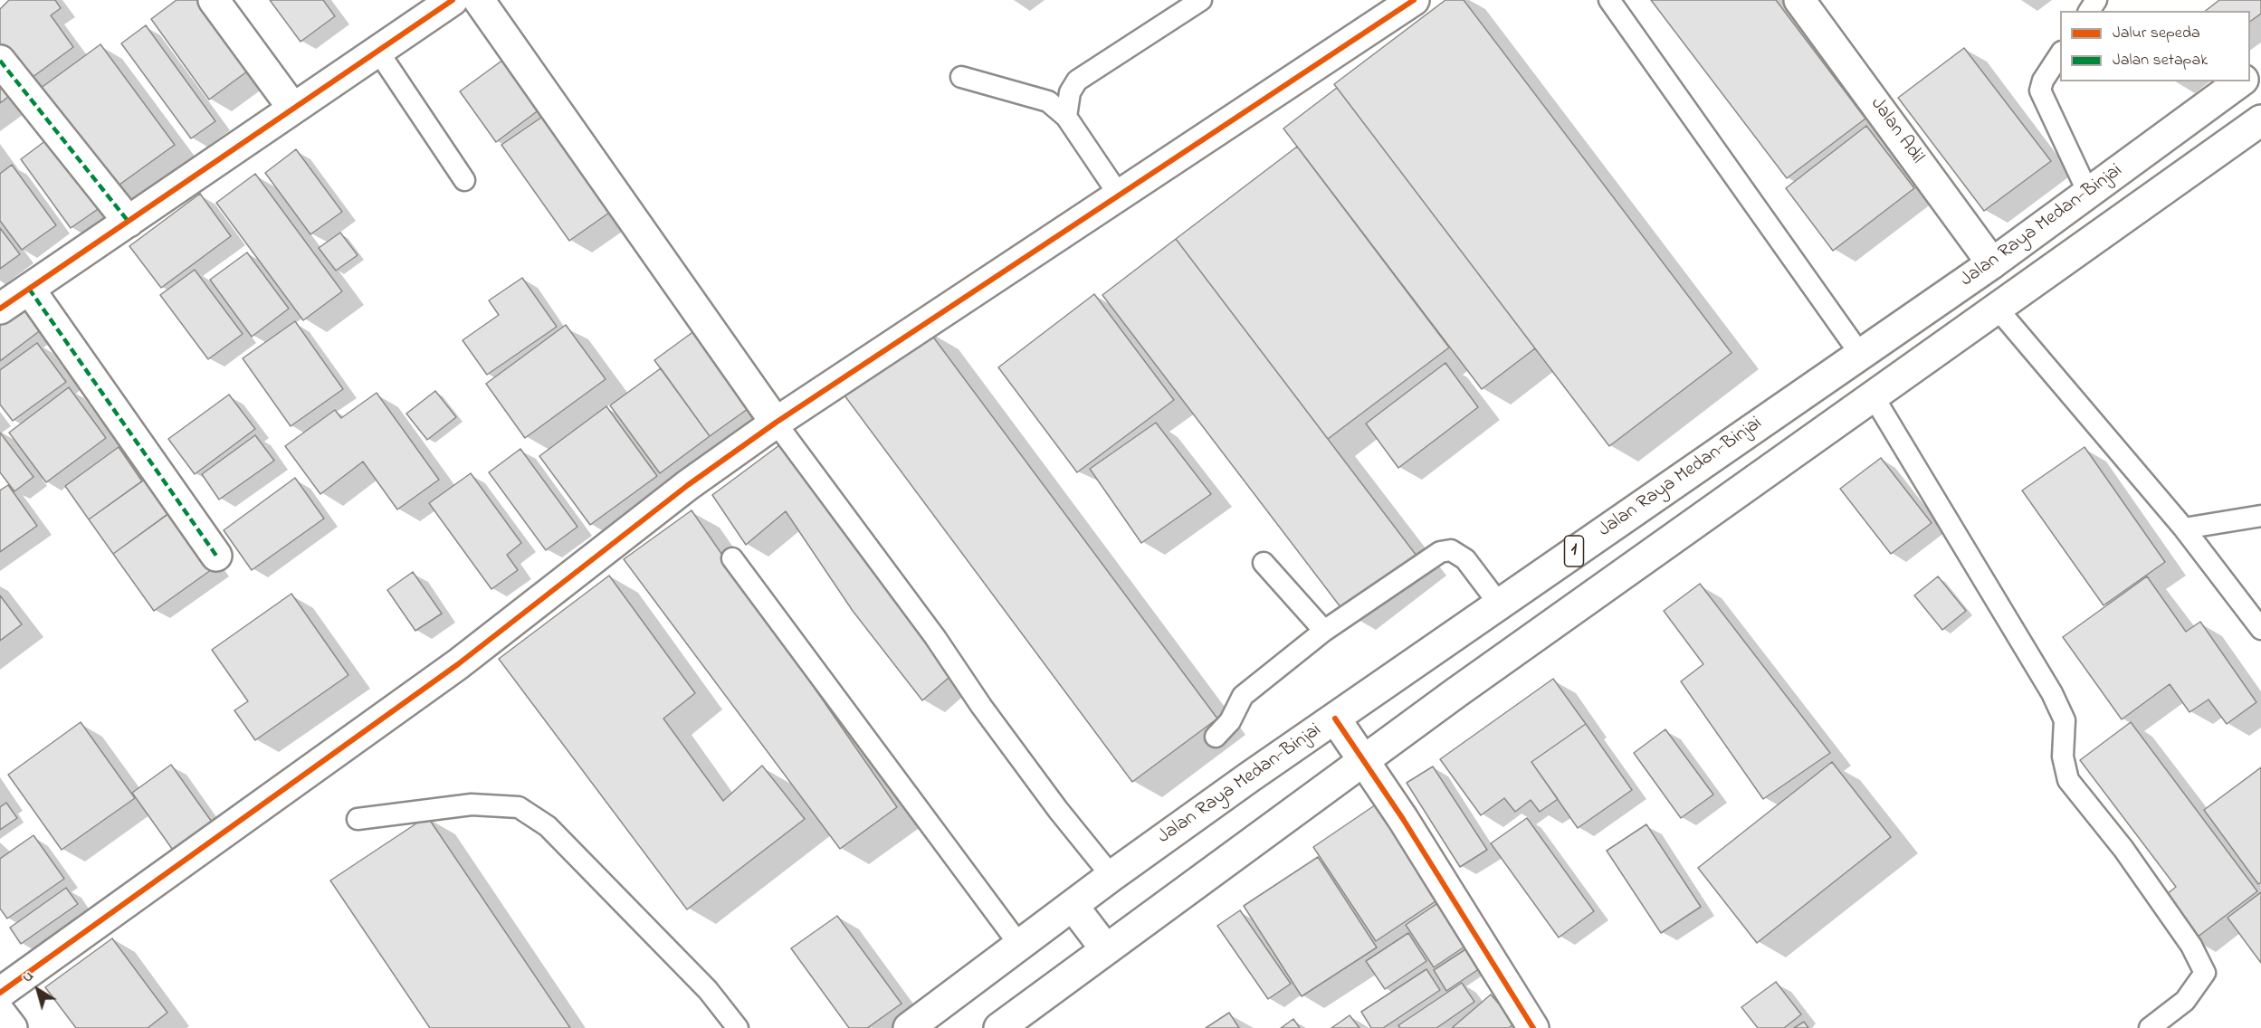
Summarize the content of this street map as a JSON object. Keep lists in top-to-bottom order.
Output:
{
  "streets": {
    "main road": ["Jalan Adil", "Jalan Raya Medan-Binjai", "1"]
  },
  "crossings": [
    ["Jalan Adil", "Jalan Raya Medan-Binjai"]
  ],
  "legend": ["Jalur sepeda", "Jalan setapak"],
  "north": "top left"
}
